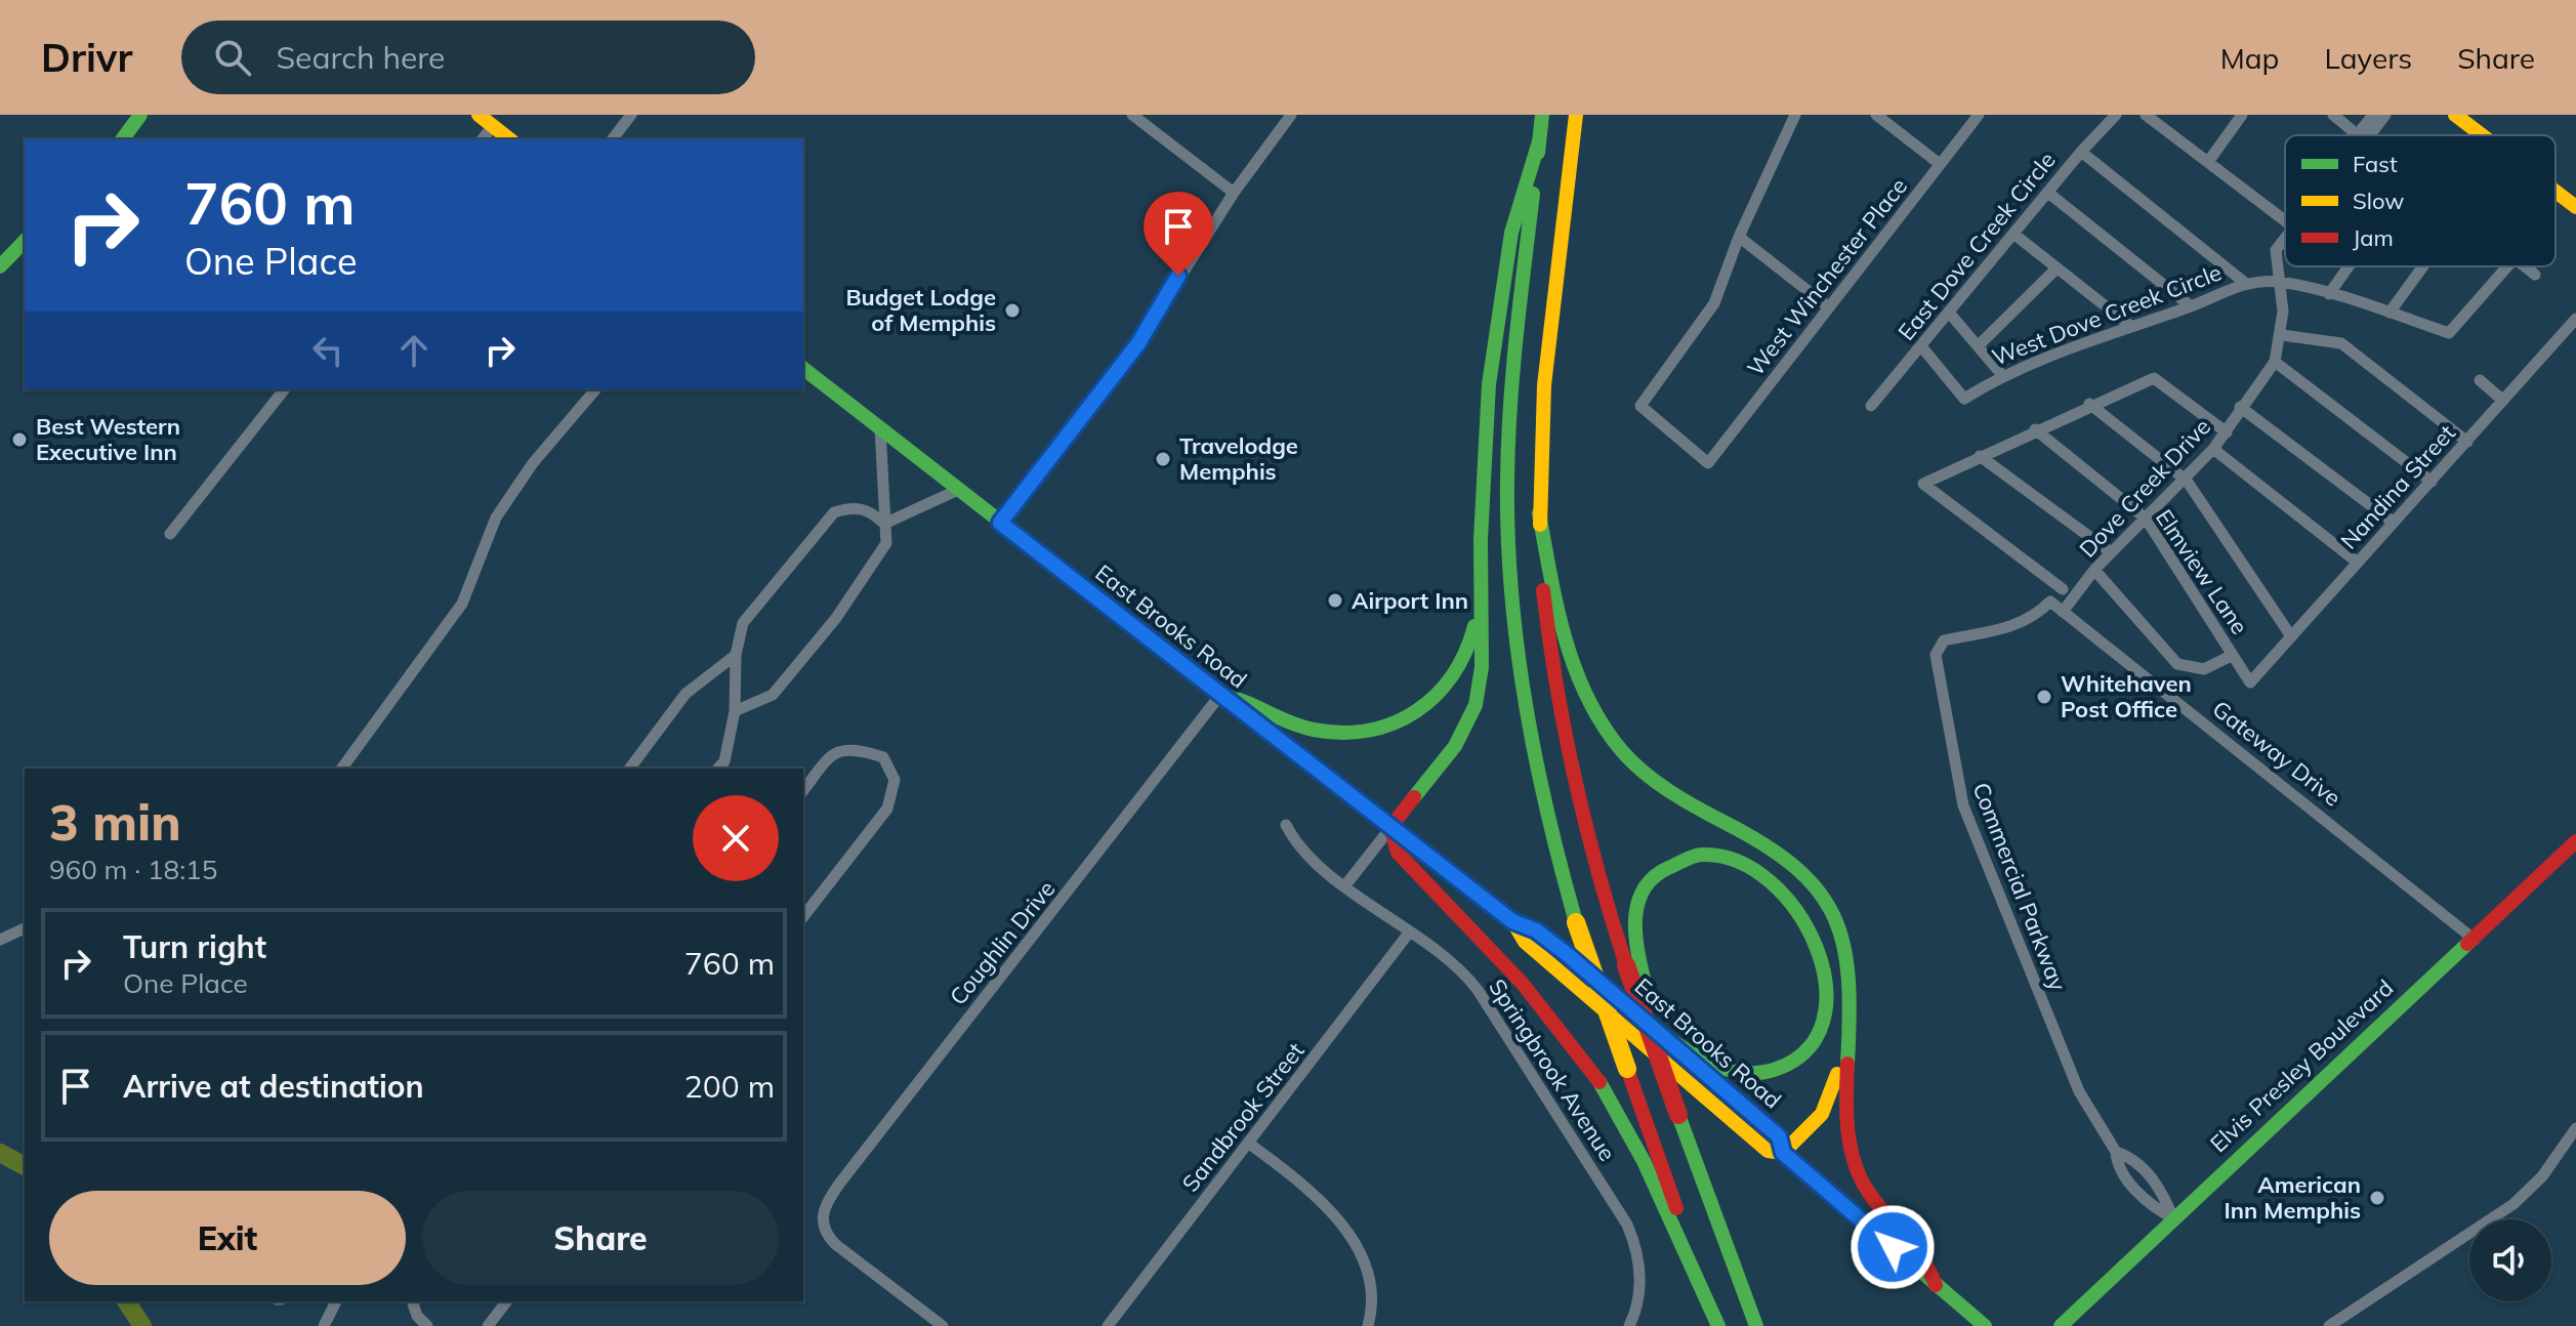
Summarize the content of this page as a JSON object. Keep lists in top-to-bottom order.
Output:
{
  "streets": {
    "main road": ["East Brooks Road", "Elvis Presley Boulevard"],
    "street": [
      "East Dove Creek Circle",
      "West Winchester Place",
      "West Dove Creek Circle",
      "Nandina Street",
      "Dove Creek Drive",
      "Elmview Lane",
      "Gateway Drive",
      "Commercial Parkway",
      "Coughlin Drive",
      "Springbrook Avenue",
      "Sandbrook Street"
    ]
  },
  "crossings": [
    ["East Dove Creek Circle", "West Dove Creek Circle"],
    ["West Dove Creek Circle", "Dove Creek Drive"],
    ["Nandina Street", "Elmview Lane"],
    ["Dove Creek Drive", "Elmview Lane"],
    ["Dove Creek Drive", "Gateway Drive"],
    ["East Brooks Road", "Coughlin Drive"],
    ["Gateway Drive", "Commercial Parkway"],
    ["Gateway Drive", "Elvis Presley Boulevard"],
    ["Commercial Parkway", "Elvis Presley Boulevard"],
    ["Springbrook Avenue", "Sandbrook Street"]
  ],
  "places": [
    "Budget Lodge of Memphis",
    "Best Western Executive Inn",
    "Travelodge Memphis",
    "Airport Inn",
    "Whitehaven Post Office",
    "American Inn Memphis"
  ],
  "legend": ["Fast", "Slow", "Jam"],
  "page": {
    "header": "Drivr",
    "search": "Search here",
    "nav": ["Map", "Layers", "Share"],
    "turn": ["760 m", "One Place"],
    "heading": ["3 min", "960 m · 18:15"],
    "list": [
      {
        "name": "Turn right",
        "note": "One Place",
        "value": "760 m"
      },
      {
        "name": "Arrive at destination",
        "value": "200 m"
      }
    ],
    "buttons": ["Exit", "Share"]
  }
}
